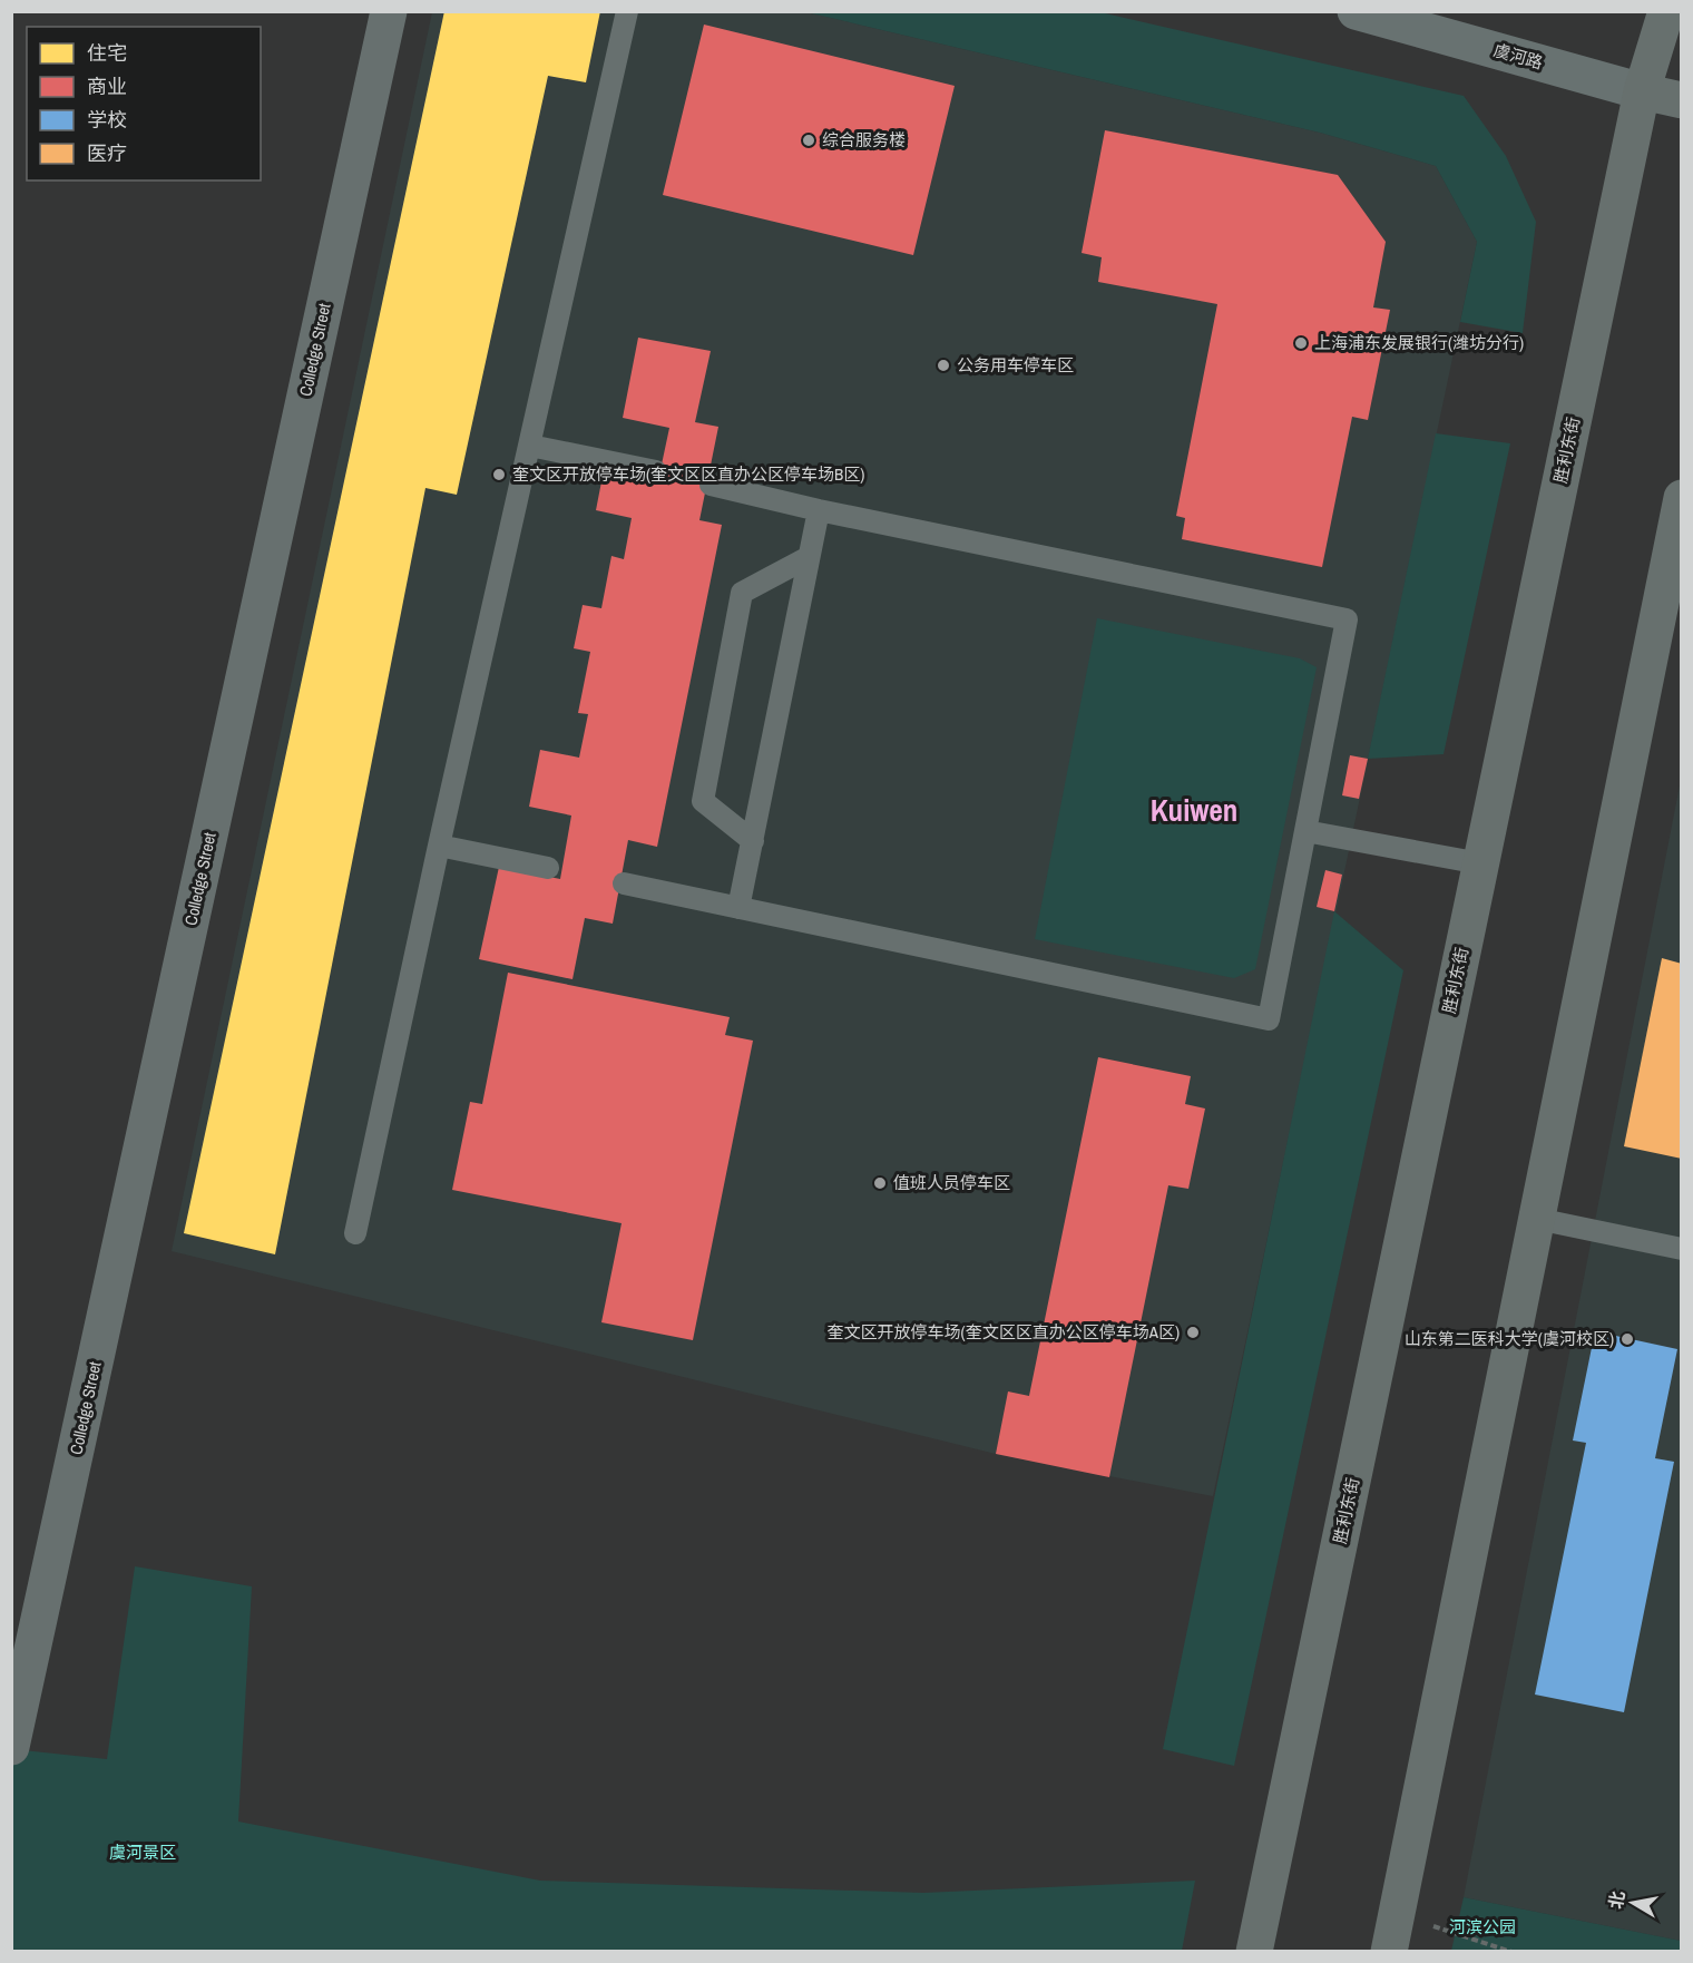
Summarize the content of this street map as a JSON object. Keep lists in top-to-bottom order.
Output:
{
  "streets": {
    "main road": ["虞河路", "胜利东街"],
    "street": ["Colledge Street"]
  },
  "crossings": [
    ["虞河路", "胜利东街"]
  ],
  "districts": ["Kuiwen"],
  "parks": ["虞河景区", "河滨公园"],
  "places": [
    "综合服务楼",
    "上海浦东发展银行(潍坊分行)",
    "公务用车停车区",
    "奎文区开放停车场(奎文区区直办公区停车场B区)",
    "值班人员停车区",
    "奎文区开放停车场(奎文区区直办公区停车场A区)",
    "山东第二医科大学(虞河校区)"
  ],
  "legend": [
    "住宅",
    "商业",
    "学校",
    "医疗"
  ],
  "north": "left"
}
